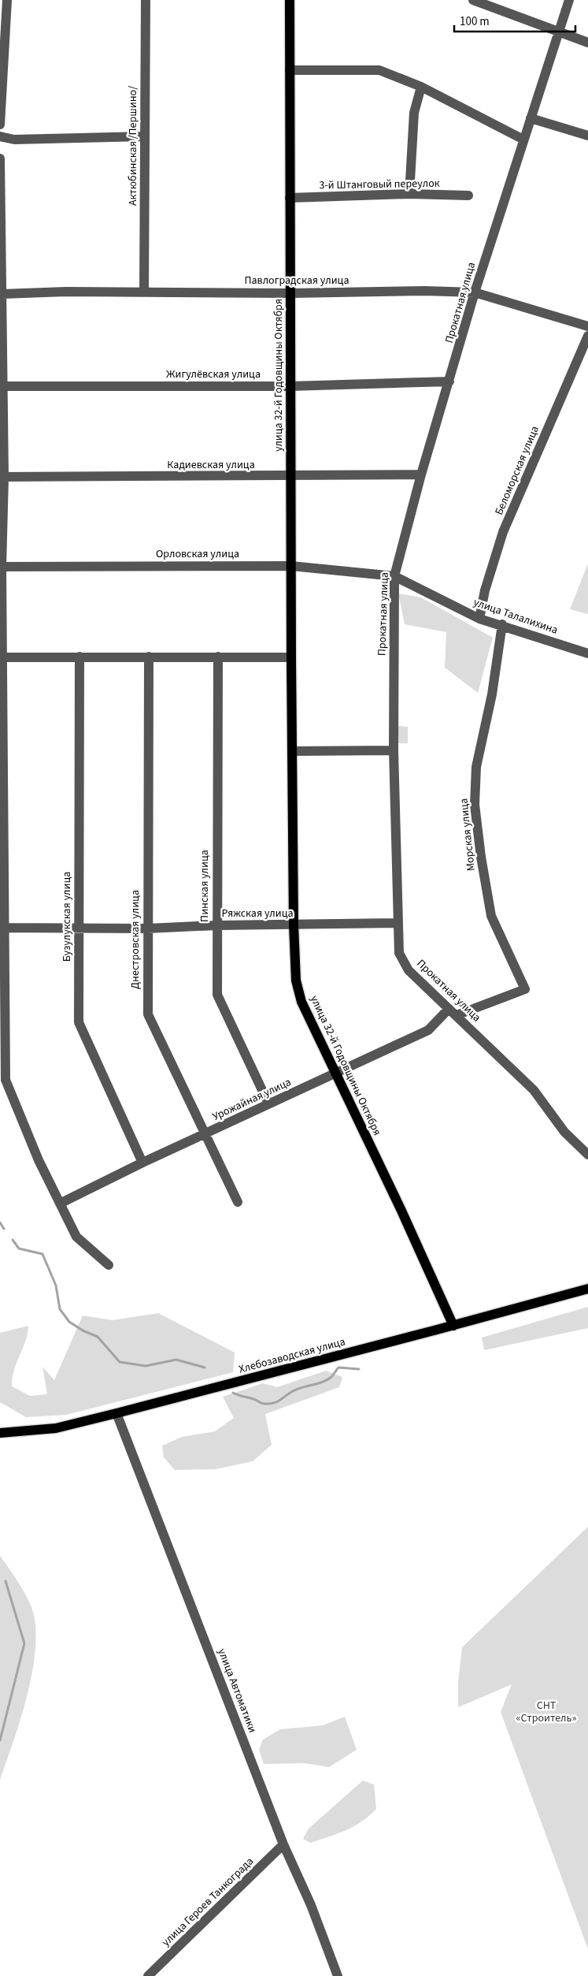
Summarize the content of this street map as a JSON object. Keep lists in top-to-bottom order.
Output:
{
  "streets": {
    "main road": ["улица 32-й Годовщины Октября", "Хлебозаводская улица"],
    "street": [
      "Актюбинская /Першино/",
      "3-й Штанговый переулок",
      "Павлоградская улица",
      "Прокатная улица",
      "Жигулёвская улица",
      "Кадиевская улица",
      "Беломорская улица",
      "Орловская улица",
      "улица Талалихина",
      "Морская улица",
      "Пинская улица",
      "Ряжская улица",
      "Бузулукская улица",
      "Днестровская улица",
      "Урожайная улица",
      "улица Автоматики",
      "улица Героев Танкограда"
    ]
  },
  "crossings": [
    ["Актюбинская /Першино/", "Павлоградская улица"],
    ["3-й Штанговый переулок", "улица 32-й Годовщины Октября"],
    ["Павлоградская улица", "Прокатная улица"],
    ["Павлоградская улица", "улица 32-й Годовщины Октября"],
    ["Прокатная улица", "Жигулёвская улица"],
    ["Прокатная улица", "Кадиевская улица"],
    ["Прокатная улица", "Орловская улица"],
    ["Прокатная улица", "улица Талалихина"],
    ["Прокатная улица", "Морская улица"],
    ["Прокатная улица", "Ряжская улица"],
    ["Прокатная улица", "Урожайная улица"],
    ["Жигулёвская улица", "улица 32-й Годовщины Октября"],
    ["улица 32-й Годовщины Октября", "Кадиевская улица"],
    ["улица 32-й Годовщины Октября", "Орловская улица"],
    ["улица 32-й Годовщины Октября", "Ряжская улица"],
    ["улица 32-й Годовщины Октября", "Урожайная улица"],
    ["улица 32-й Годовщины Октября", "Хлебозаводская улица"],
    ["Беломорская улица", "улица Талалихина"],
    ["Орловская улица", "улица Талалихина"],
    ["улица Талалихина", "Морская улица"],
    ["Пинская улица", "Ряжская улица"],
    ["Пинская улица", "Урожайная улица"],
    ["Ряжская улица", "Бузулукская улица"],
    ["Ряжская улица", "Днестровская улица"],
    ["Бузулукская улица", "Урожайная улица"],
    ["Днестровская улица", "Урожайная улица"],
    ["Хлебозаводская улица", "улица Автоматики"],
    ["улица Автоматики", "улица Героев Танкограда"]
  ],
  "parks": ["СНТ «Строитель»"],
  "scale_bar": "100 m"
}
